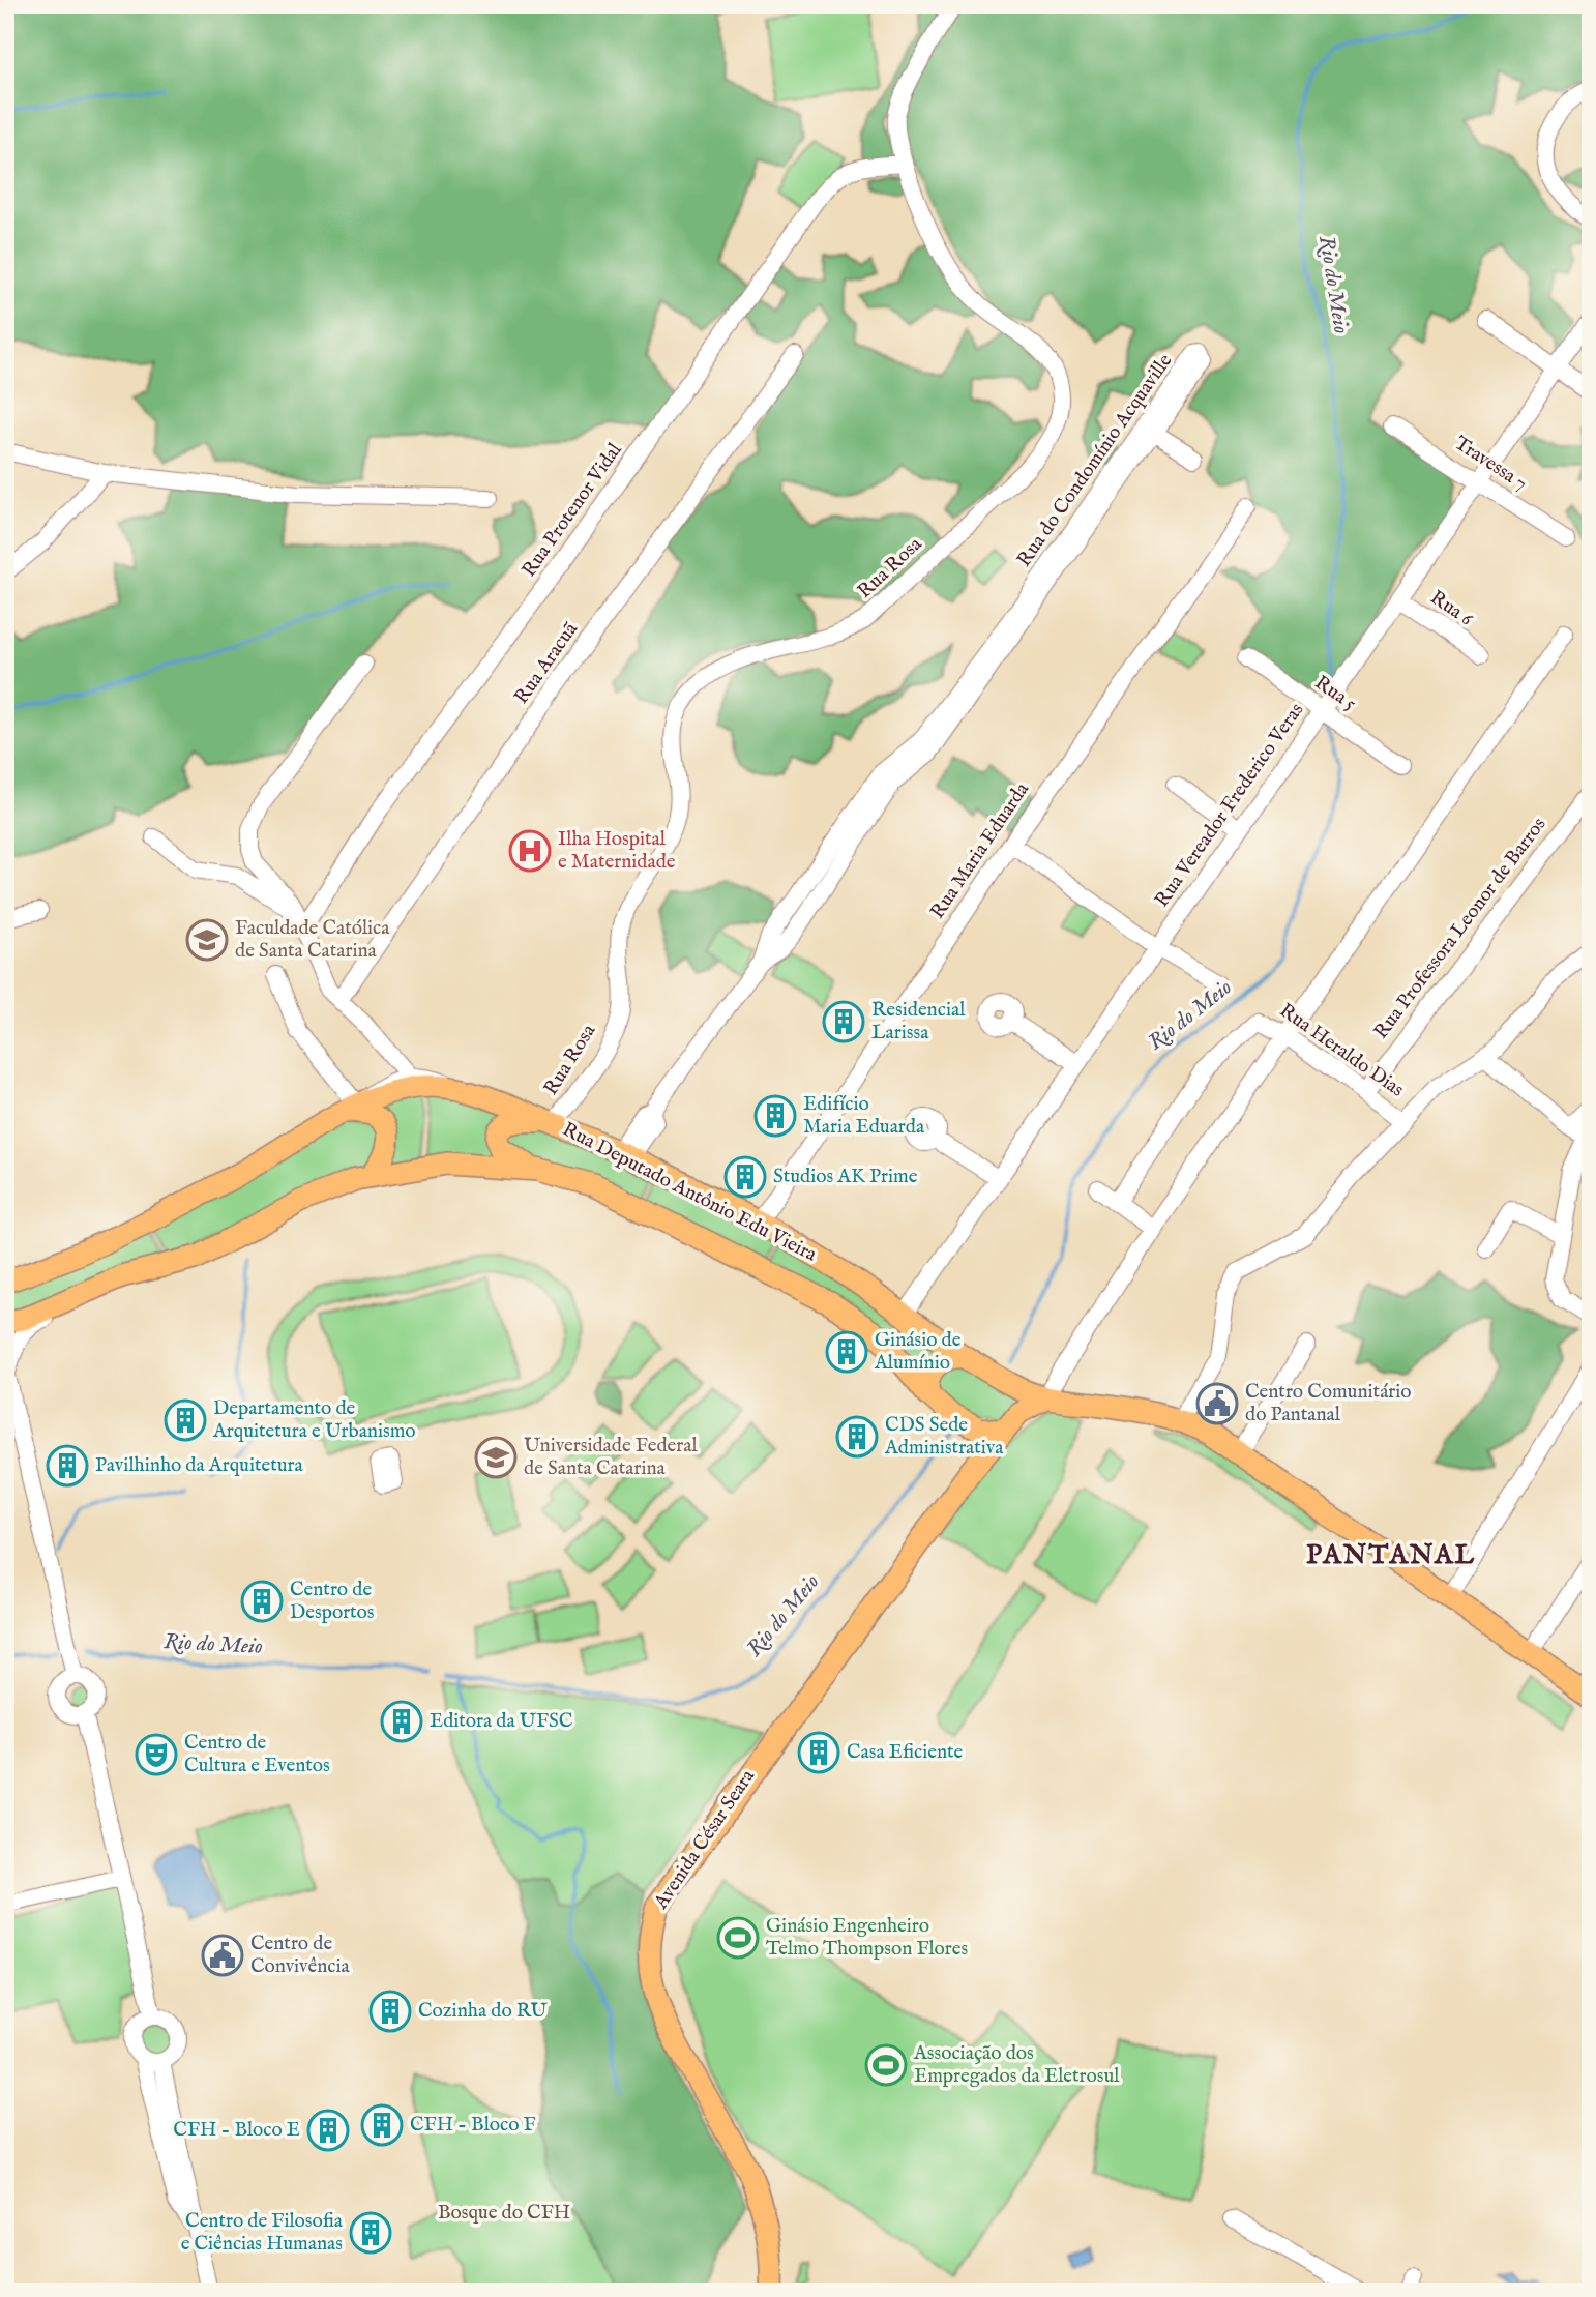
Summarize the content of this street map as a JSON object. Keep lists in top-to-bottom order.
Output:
{
  "streets": {
    "main road": ["Rua Deputado Antônio Edu Vieira", "Avenida César Seara"],
    "street": [
      "Rua do Condomínio Acquaville",
      "Travessa 7",
      "Rua Protenor Vidal",
      "Rua Rosa",
      "Rua 6",
      "Rua Aracuã",
      "Rua 5",
      "Rua Vereador Frederico Veras",
      "Rua Maria Eduarda",
      "Rua Professora Leonor de Barros",
      "Rua Heraldo Dias"
    ]
  },
  "crossings": [
    ["Rua do Condomínio Acquaville", "Rua Deputado Antônio Edu Vieira"],
    ["Travessa 7", "Rua Vereador Frederico Veras"],
    ["Rua Protenor Vidal", "Rua Rosa"],
    ["Rua Rosa", "Rua Deputado Antônio Edu Vieira"],
    ["Rua 6", "Rua Vereador Frederico Veras"],
    ["Rua 5", "Rua Vereador Frederico Veras"],
    ["Rua Vereador Frederico Veras", "Rua Deputado Antônio Edu Vieira"],
    ["Rua Maria Eduarda", "Rua Deputado Antônio Edu Vieira"],
    ["Rua Professora Leonor de Barros", "Rua Heraldo Dias"],
    ["Rua Deputado Antônio Edu Vieira", "Avenida César Seara"]
  ],
  "districts": ["PANTANAL"],
  "water": ["Rio do Meio"],
  "parks": ["Bosque do CFH"],
  "places": {
    "hospital": ["Ilha Hospital e Maternidade"],
    "school or university": ["Faculdade Católica de Santa Catarina", "Universidade Federal de Santa Catarina"],
    "building": [
      "Residencial Larissa",
      "Edifício Maria Eduarda",
      "Studios AK Prime",
      "Ginásio de Alumínio",
      "Departamento de Arquitetura e Urbanismo",
      "CDS Sede Administrativa",
      "Pavilhinho da Arquitetura",
      "Centro de Desportos",
      "Editora da UFSC",
      "Casa Eficiente",
      "Cozinha do RU",
      "CFH - Bloco F",
      "CFH - Bloco E",
      "Centro de Filosofia e Ciências Humanas"
    ],
    "public building": ["Centro Comunitário do Pantanal", "Centro de Convivência"],
    "theatre": ["Centro de Cultura e Eventos"],
    "sports": ["Ginásio Engenheiro Telmo Thompson Flores", "Associação dos Empregados da Eletrosul"]
  }
}
